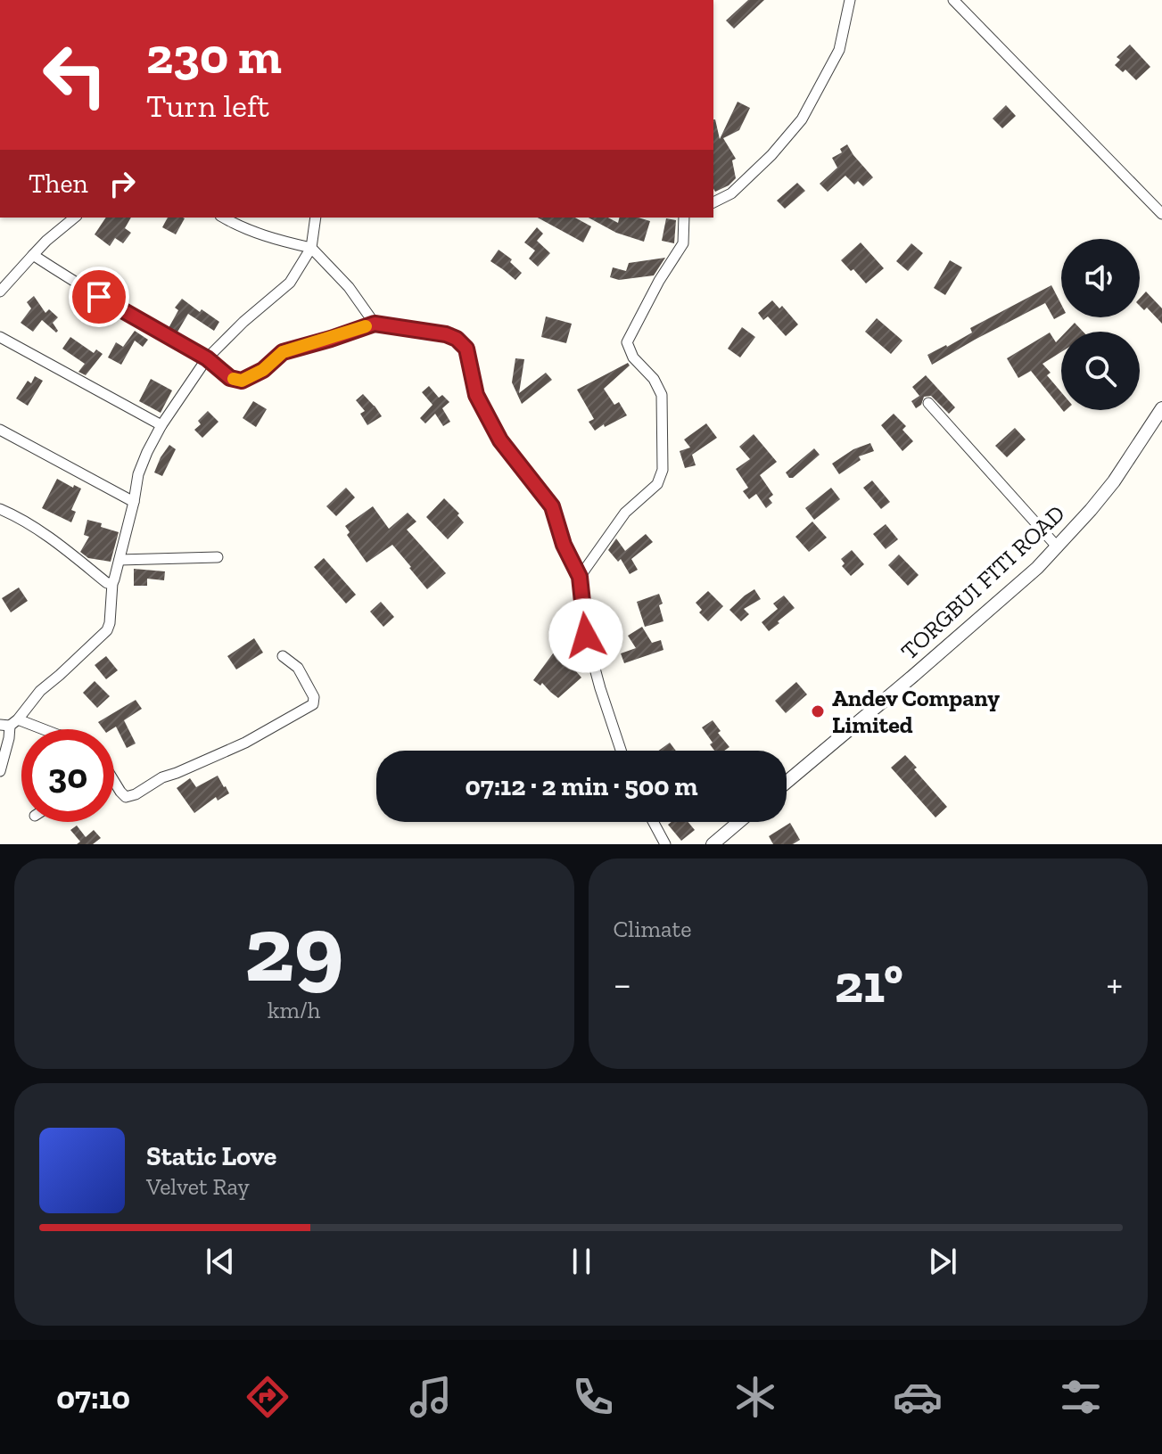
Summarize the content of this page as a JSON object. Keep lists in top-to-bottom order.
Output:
{
  "streets": {
    "street": ["TORGBUI FITI ROAD"]
  },
  "places": ["Andev Company Limited"],
  "page": {
    "turn": ["230 m", "Turn left"],
    "then": "Then",
    "limit": "30",
    "trip": "07:12 · 2 min · 500 m",
    "tile": [
      ["29", "km/h"],
      "Climate"
    ],
    "heat": ["−", "21°", "+"],
    "song": ["Static Love", "Velvet Ray"],
    "tabs": "07:10"
  }
}
